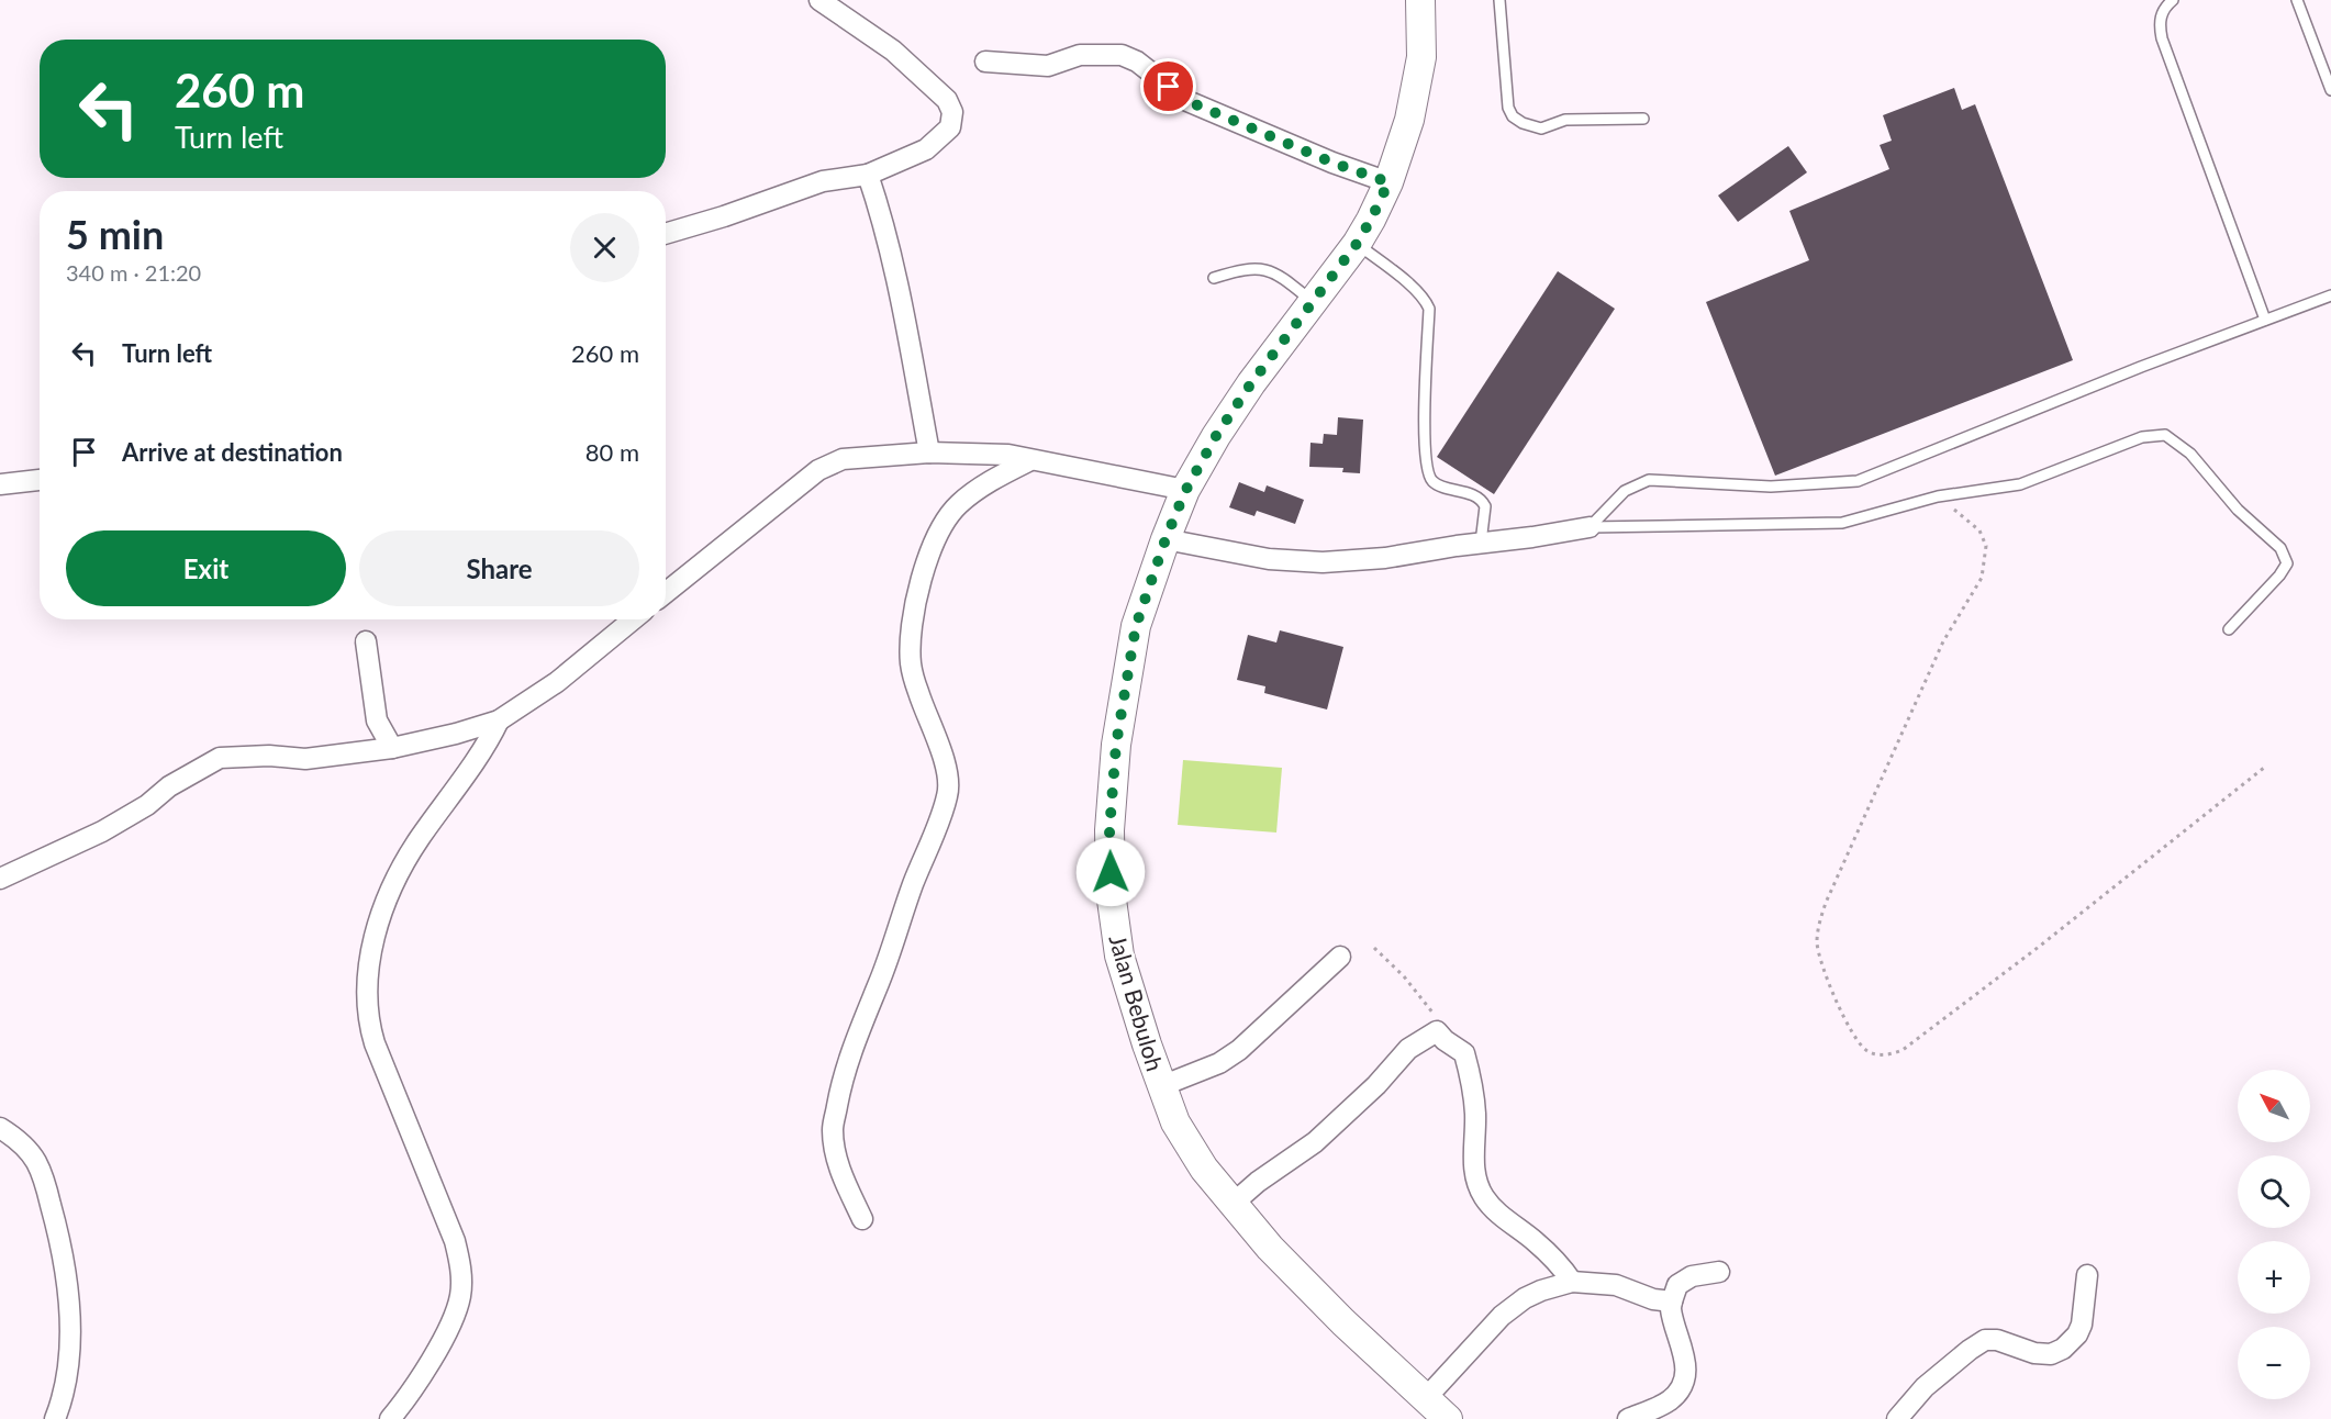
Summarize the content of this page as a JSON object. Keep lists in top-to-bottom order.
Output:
{
  "streets": {
    "main road": ["Jalan Bebuloh"]
  },
  "north": "top left",
  "page": {
    "turn": ["260 m", "Turn left"],
    "heading": ["5 min", "340 m · 21:20"],
    "list": [
      {
        "name": "Turn left",
        "value": "260 m"
      },
      {
        "name": "Arrive at destination",
        "value": "80 m"
      }
    ],
    "buttons": ["Exit", "Share"],
    "map_buttons": ["+", "−"]
  }
}
